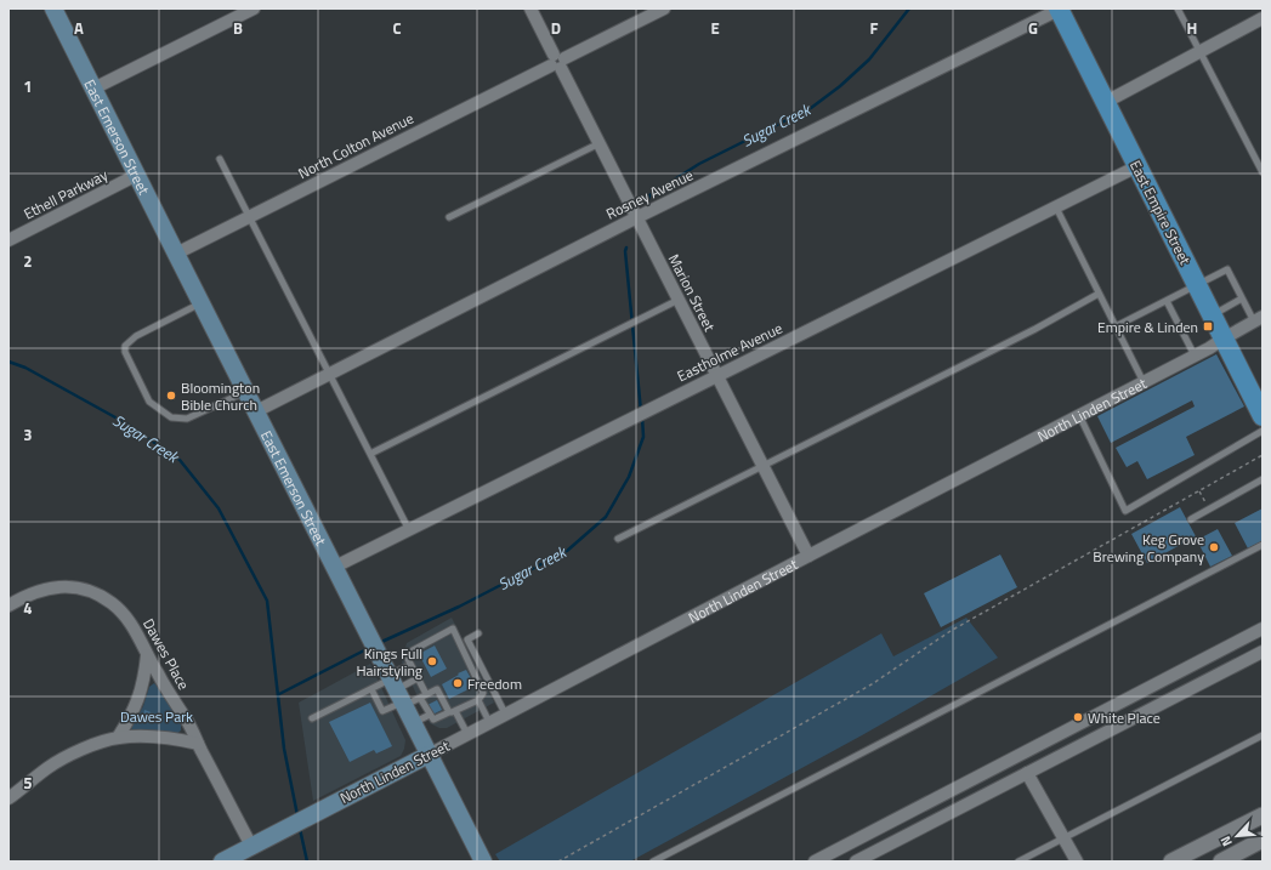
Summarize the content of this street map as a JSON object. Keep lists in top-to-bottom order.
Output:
{
  "streets": {
    "main road": ["East Emerson Street", "East Empire Street", "North Linden Street"],
    "street": [
      "North Colton Avenue",
      "Ethell Parkway",
      "Rosney Avenue",
      "Marion Street",
      "Eastholme Avenue",
      "Dawes Place"
    ]
  },
  "crossings": [
    ["East Emerson Street", "North Colton Avenue"],
    ["East Emerson Street", "Ethell Parkway"],
    ["East Emerson Street", "Rosney Avenue"],
    ["East Emerson Street", "Eastholme Avenue"],
    ["East Emerson Street", "North Linden Street"],
    ["North Colton Avenue", "Marion Street"],
    ["Rosney Avenue", "East Empire Street"],
    ["Rosney Avenue", "Marion Street"],
    ["East Empire Street", "Eastholme Avenue"],
    ["East Empire Street", "North Linden Street"],
    ["Marion Street", "Eastholme Avenue"],
    ["Marion Street", "North Linden Street"],
    ["North Linden Street", "Dawes Place"]
  ],
  "water": ["Sugar Creek"],
  "parks": ["Dawes Park"],
  "places": {
    "transit": ["Empire & Linden"],
    "other": [
      "Bloomington Bible Church",
      "Keg Grove Brewing Company",
      "Kings Full Hairstyling",
      "Freedom",
      "White Place"
    ]
  },
  "north": "bottom left",
  "grid": {
    "columns": [
      "A",
      "B",
      "C",
      "D",
      "E",
      "F",
      "G",
      "H"
    ],
    "rows": [
      "1",
      "2",
      "3",
      "4",
      "5"
    ]
  }
}
